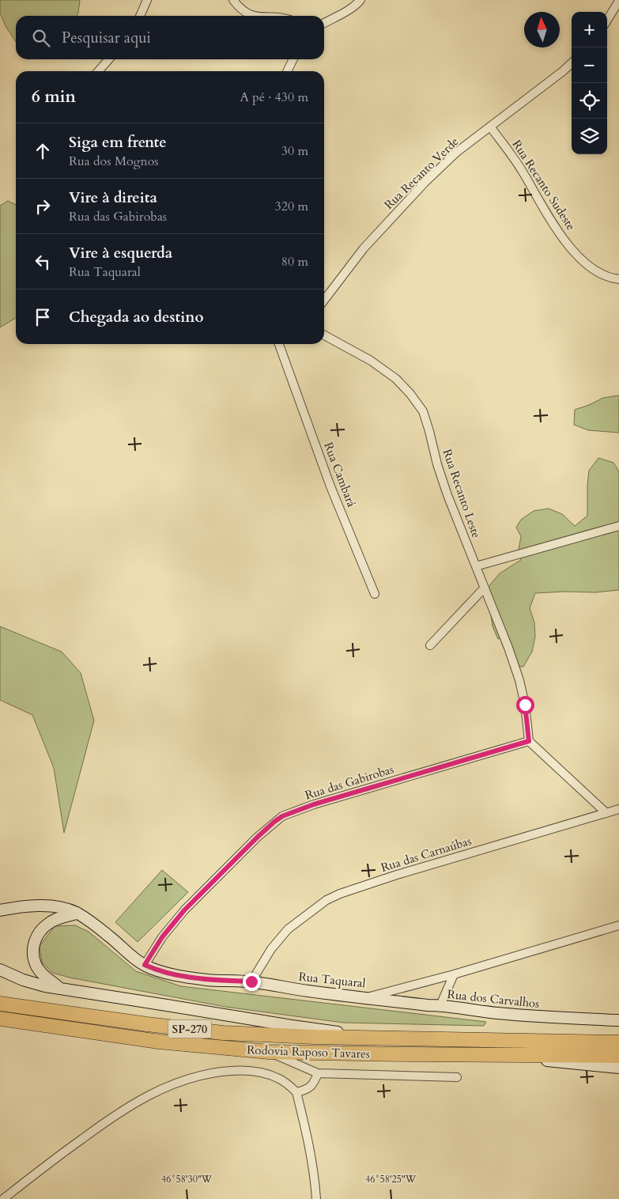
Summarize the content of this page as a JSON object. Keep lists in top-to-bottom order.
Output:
{
  "streets": {
    "highway": ["SP-270", "Rodovia Raposo Tavares"],
    "main road": ["Rua Taquaral", "Rua dos Carvalhos"],
    "street": [
      "Rua Recanto Verde",
      "Rua Recanto Sudeste",
      "Rua Cambará",
      "Rua Recanto Leste",
      "Rua das Gabirobas",
      "Rua das Carnaúbas"
    ]
  },
  "crossings": [
    ["Rua Recanto Verde", "Rua Recanto Sudeste"],
    ["Rua Recanto Leste", "Rua das Gabirobas"],
    ["Rua das Gabirobas", "Rua Taquaral"],
    ["Rua das Carnaúbas", "Rua Taquaral"],
    ["Rua Taquaral", "Rua dos Carvalhos"]
  ],
  "north": "top",
  "page": {
    "map_buttons": ["+", "−"],
    "search": "Pesquisar aqui",
    "heading": ["6 min", "A pé · 430 m"],
    "list": [
      ["Siga em frente", "Rua dos Mognos", "30 m"],
      ["Vire à direita", "Rua das Gabirobas", "320 m"],
      ["Vire à esquerda", "Rua Taquaral", "80 m"],
      "Chegada ao destino"
    ]
  },
  "coordinates": ["46°58'30\"W", "46°58'25\"W"]
}
